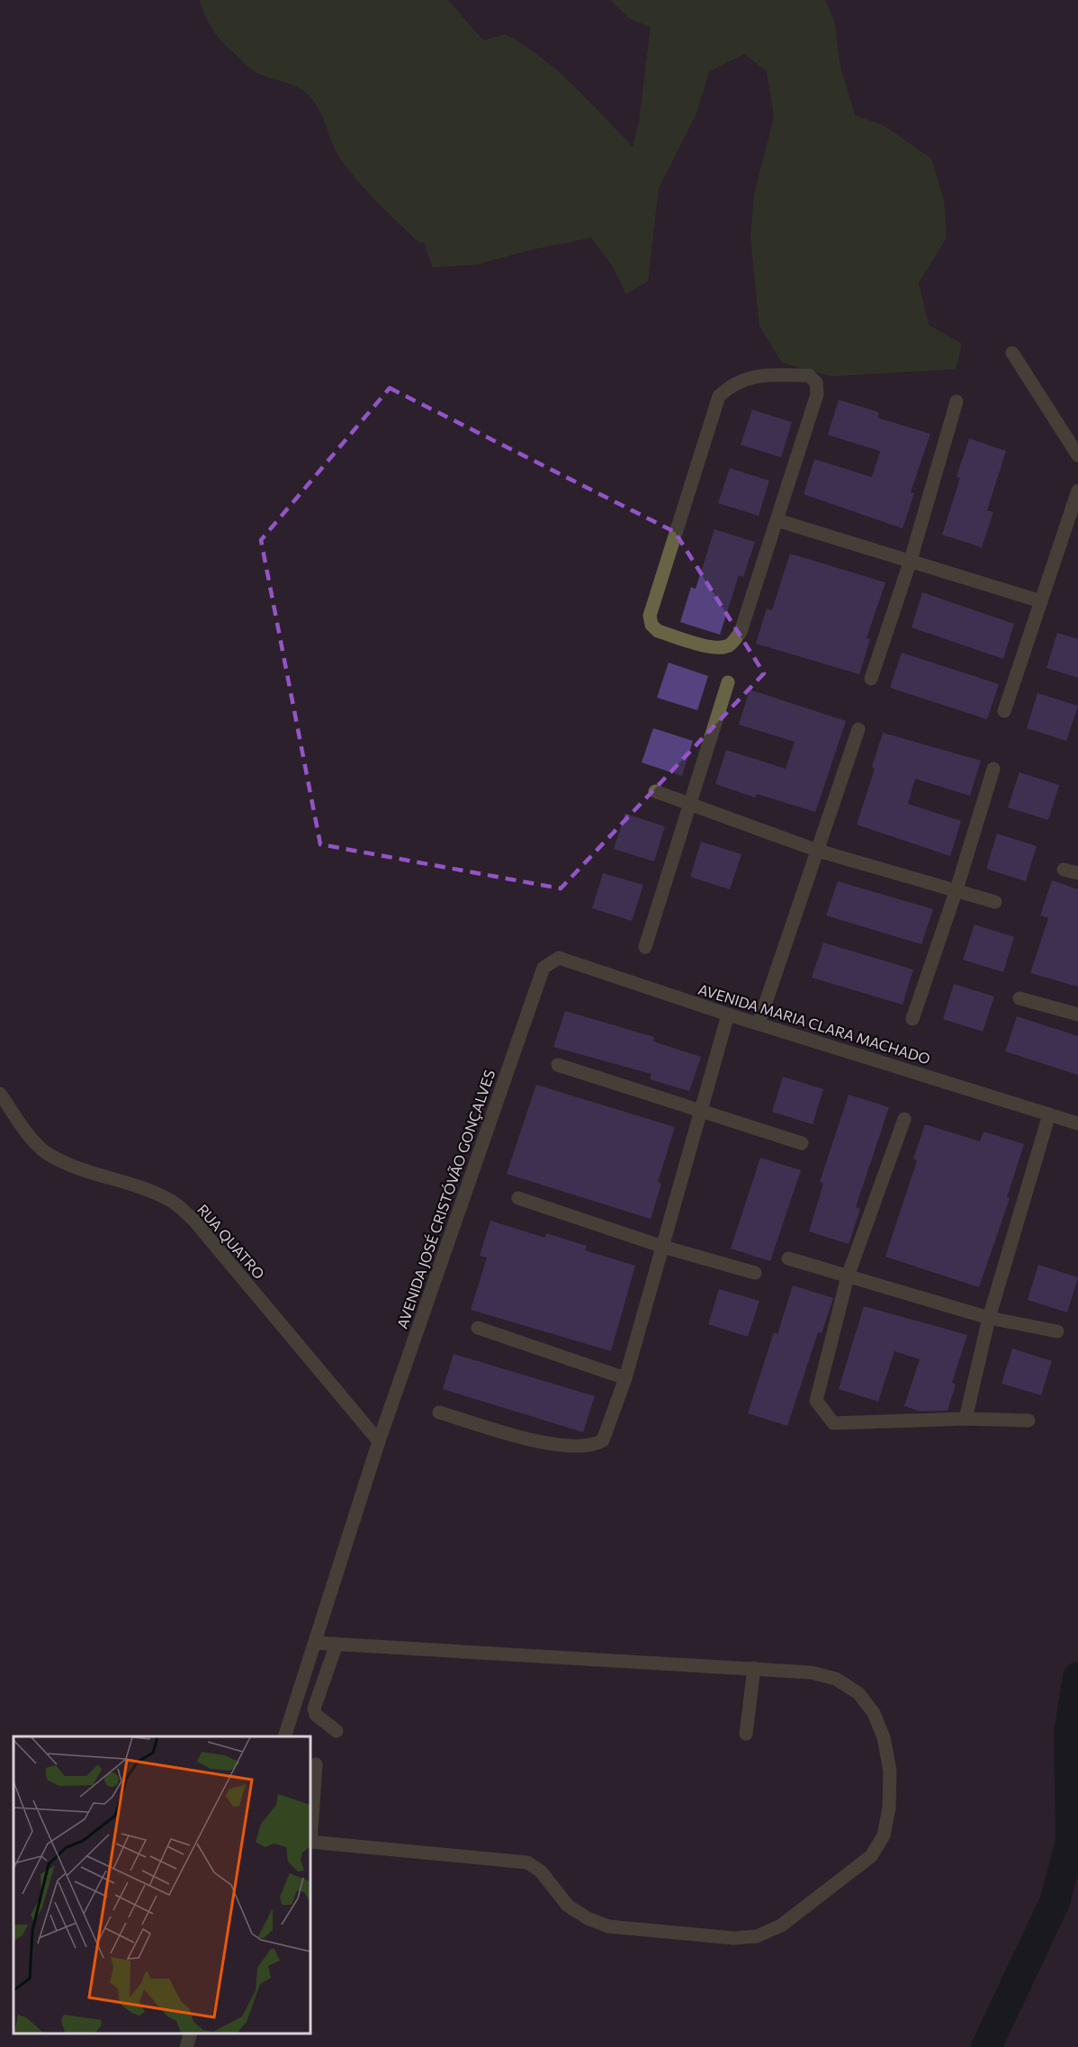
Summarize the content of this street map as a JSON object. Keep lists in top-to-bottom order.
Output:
{
  "streets": {
    "street": ["AVENIDA MARIA CLARA MACHADO", "AVENIDA JOSÉ CRISTÓVÃO GONÇALVES", "RUA QUATRO"]
  },
  "crossings": [
    ["AVENIDA MARIA CLARA MACHADO", "AVENIDA JOSÉ CRISTÓVÃO GONÇALVES"],
    ["AVENIDA JOSÉ CRISTÓVÃO GONÇALVES", "RUA QUATRO"]
  ]
}
